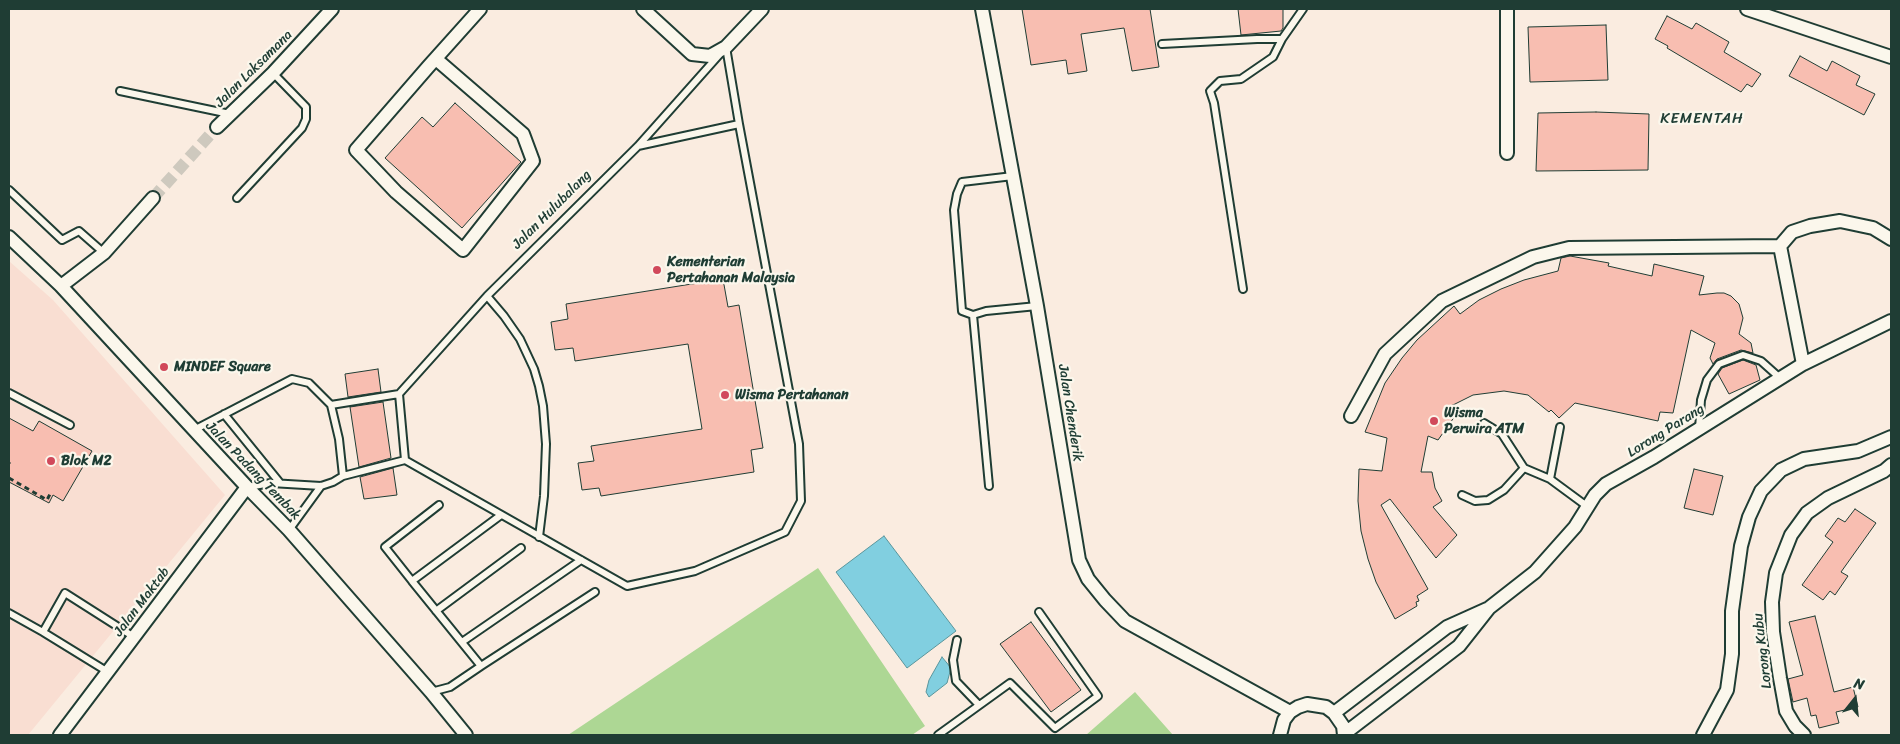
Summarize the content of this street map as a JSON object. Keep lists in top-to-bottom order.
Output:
{
  "streets": {
    "street": [
      "Jalan Laksamana",
      "Jalan Hulubalang",
      "Jalan Chenderik",
      "Lorong Parang",
      "Jalan Padang Tembak",
      "Jalan Maktab",
      "Lorong Kubu"
    ]
  },
  "crossings": [
    ["Jalan Padang Tembak", "Jalan Maktab"]
  ],
  "districts": ["KEMENTAH"],
  "places": [
    "Kementerian Pertahanan Malaysia",
    "MINDEF Square",
    "Wisma Pertahanan",
    "Wisma Perwira ATM",
    "Blok M2"
  ],
  "north": "top"
}
